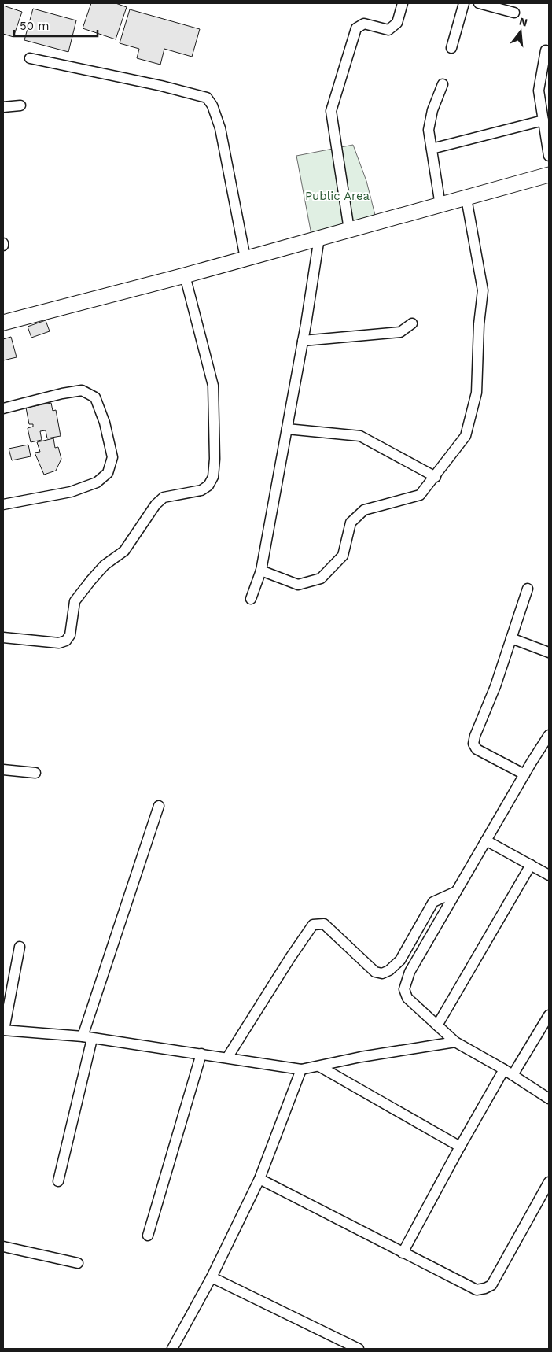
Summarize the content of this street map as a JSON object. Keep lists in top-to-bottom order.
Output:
{
  "parks": ["Public Area"],
  "scale_bar": "50 m",
  "north": "top"
}
